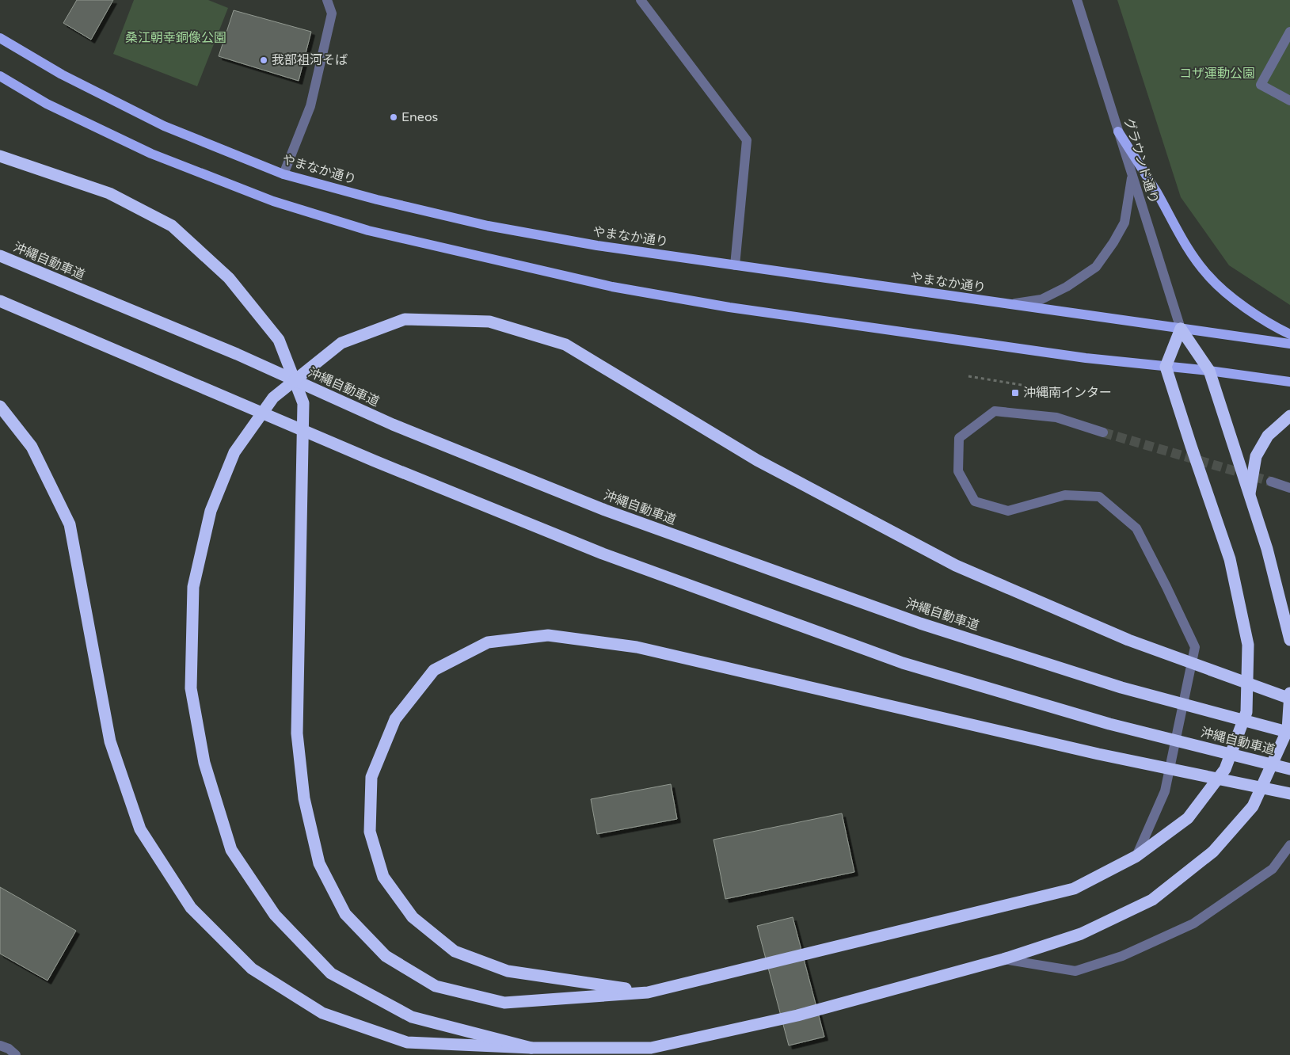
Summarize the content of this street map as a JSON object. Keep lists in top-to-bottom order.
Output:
{
  "streets": {
    "highway": ["沖縄自動車道"],
    "main road": ["やまなか通り"],
    "street": ["グラウンド通り"]
  },
  "crossings": [
    ["グラウンド通り", "やまなか通り"]
  ],
  "parks": ["桑江朝幸銅像公園", "コザ運動公園"],
  "places": {
    "other": ["我部祖河そば", "Eneos"],
    "transit": ["沖縄南インター"]
  }
}
